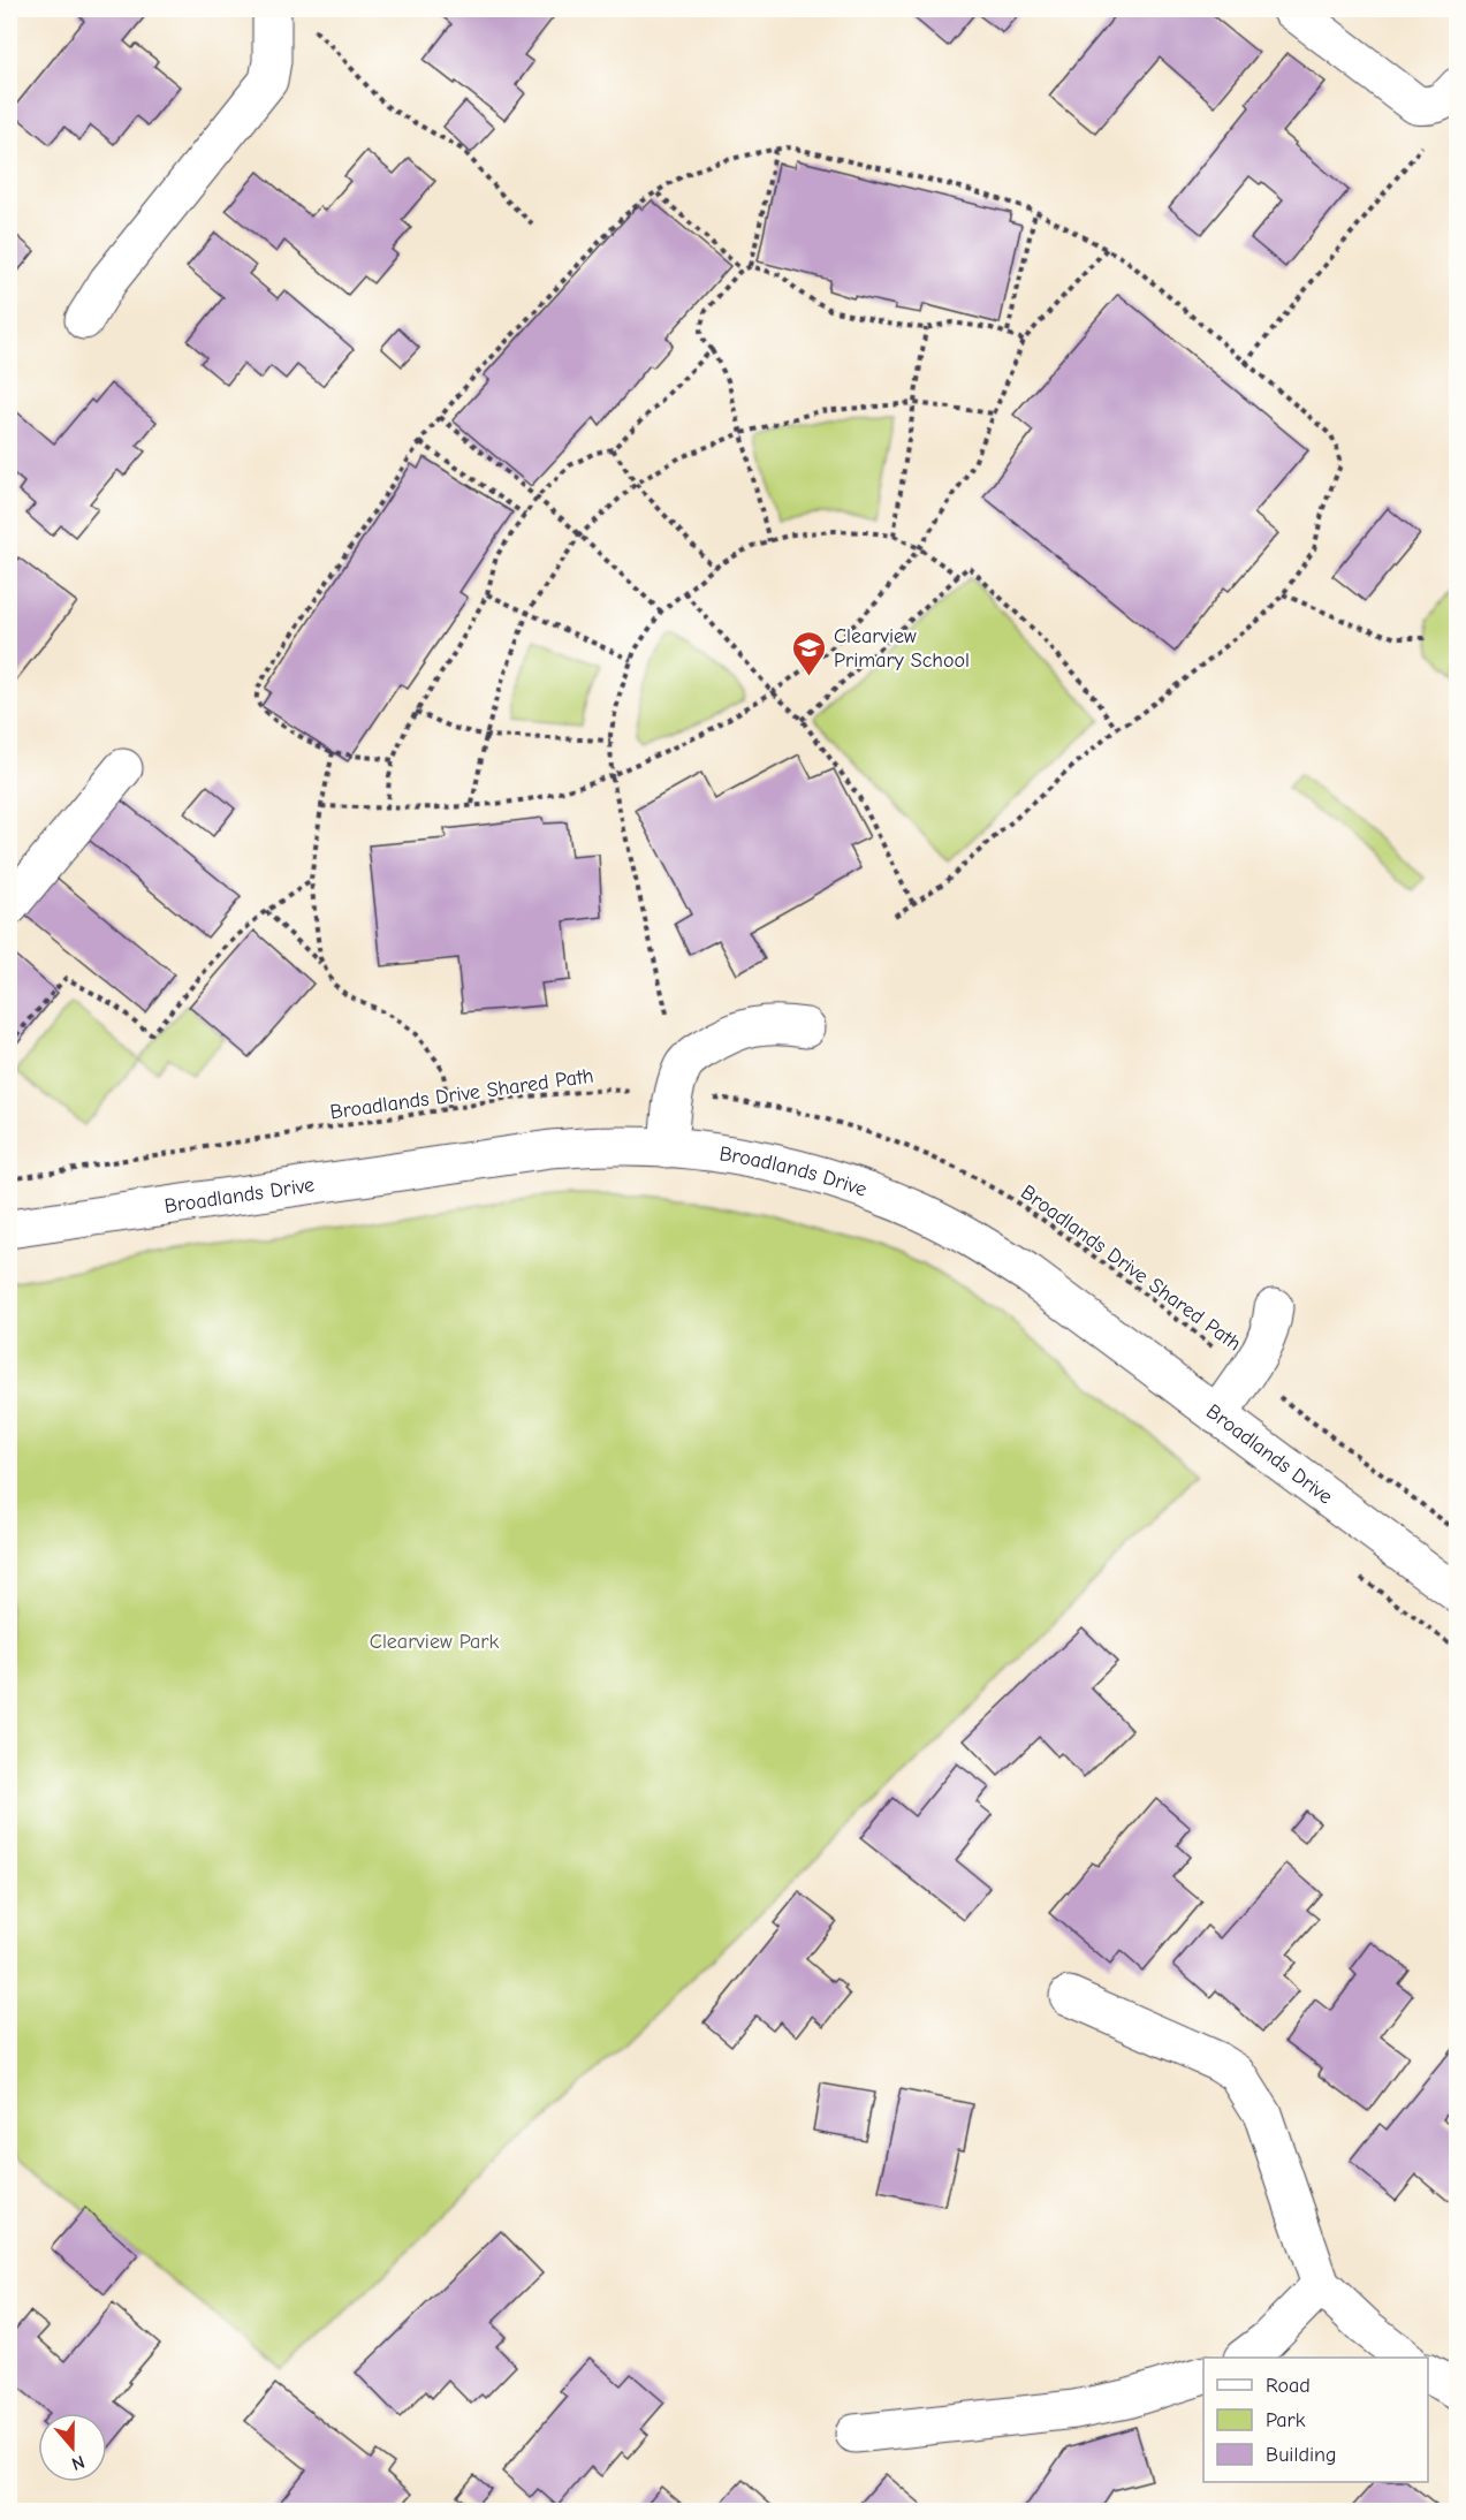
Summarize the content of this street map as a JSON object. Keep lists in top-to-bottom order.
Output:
{
  "streets": {
    "street": ["Broadlands Drive"],
    "path": ["Broadlands Drive Shared Path"]
  },
  "parks": ["Clearview Park"],
  "places": {
    "school or university": ["Clearview Primary School"]
  },
  "legend": ["Road", "Park", "Building"],
  "north": "bottom"
}
